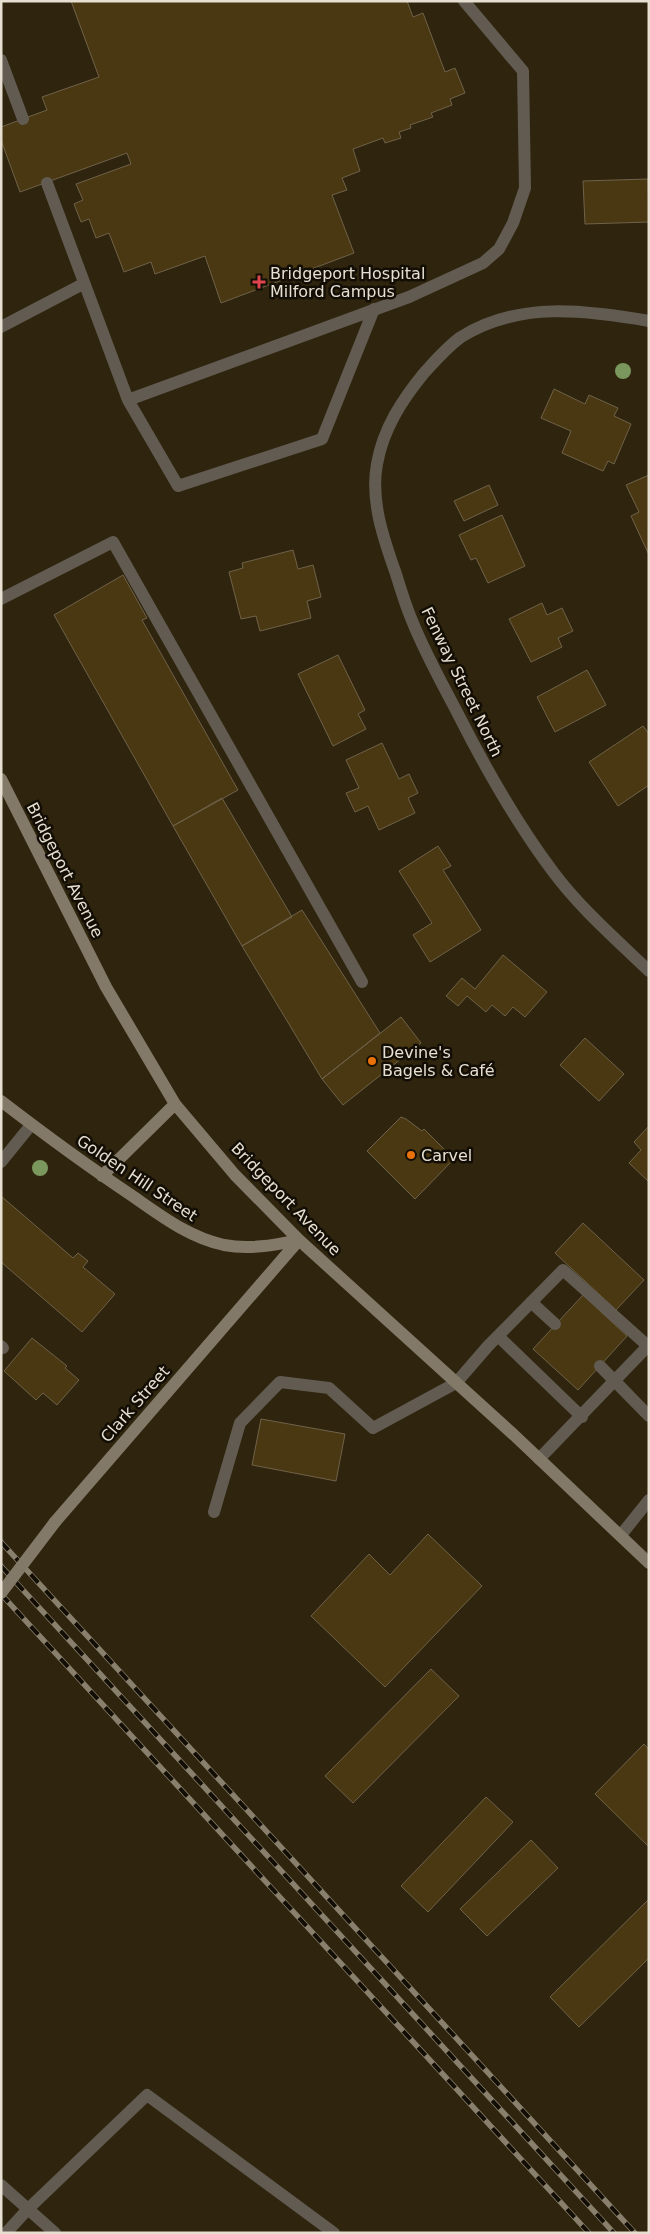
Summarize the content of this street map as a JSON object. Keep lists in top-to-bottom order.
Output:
{
  "streets": {
    "main road": ["Bridgeport Avenue", "Golden Hill Street", "Clark Street"],
    "street": ["Fenway Street North"]
  },
  "crossings": [
    ["Bridgeport Avenue", "Golden Hill Street"],
    ["Bridgeport Avenue", "Clark Street"],
    ["Golden Hill Street", "Clark Street"]
  ],
  "places": {
    "health": ["Bridgeport Hospital Milford Campus"],
    "other": ["Devine's Bagels & Café", "Carvel"]
  }
}
